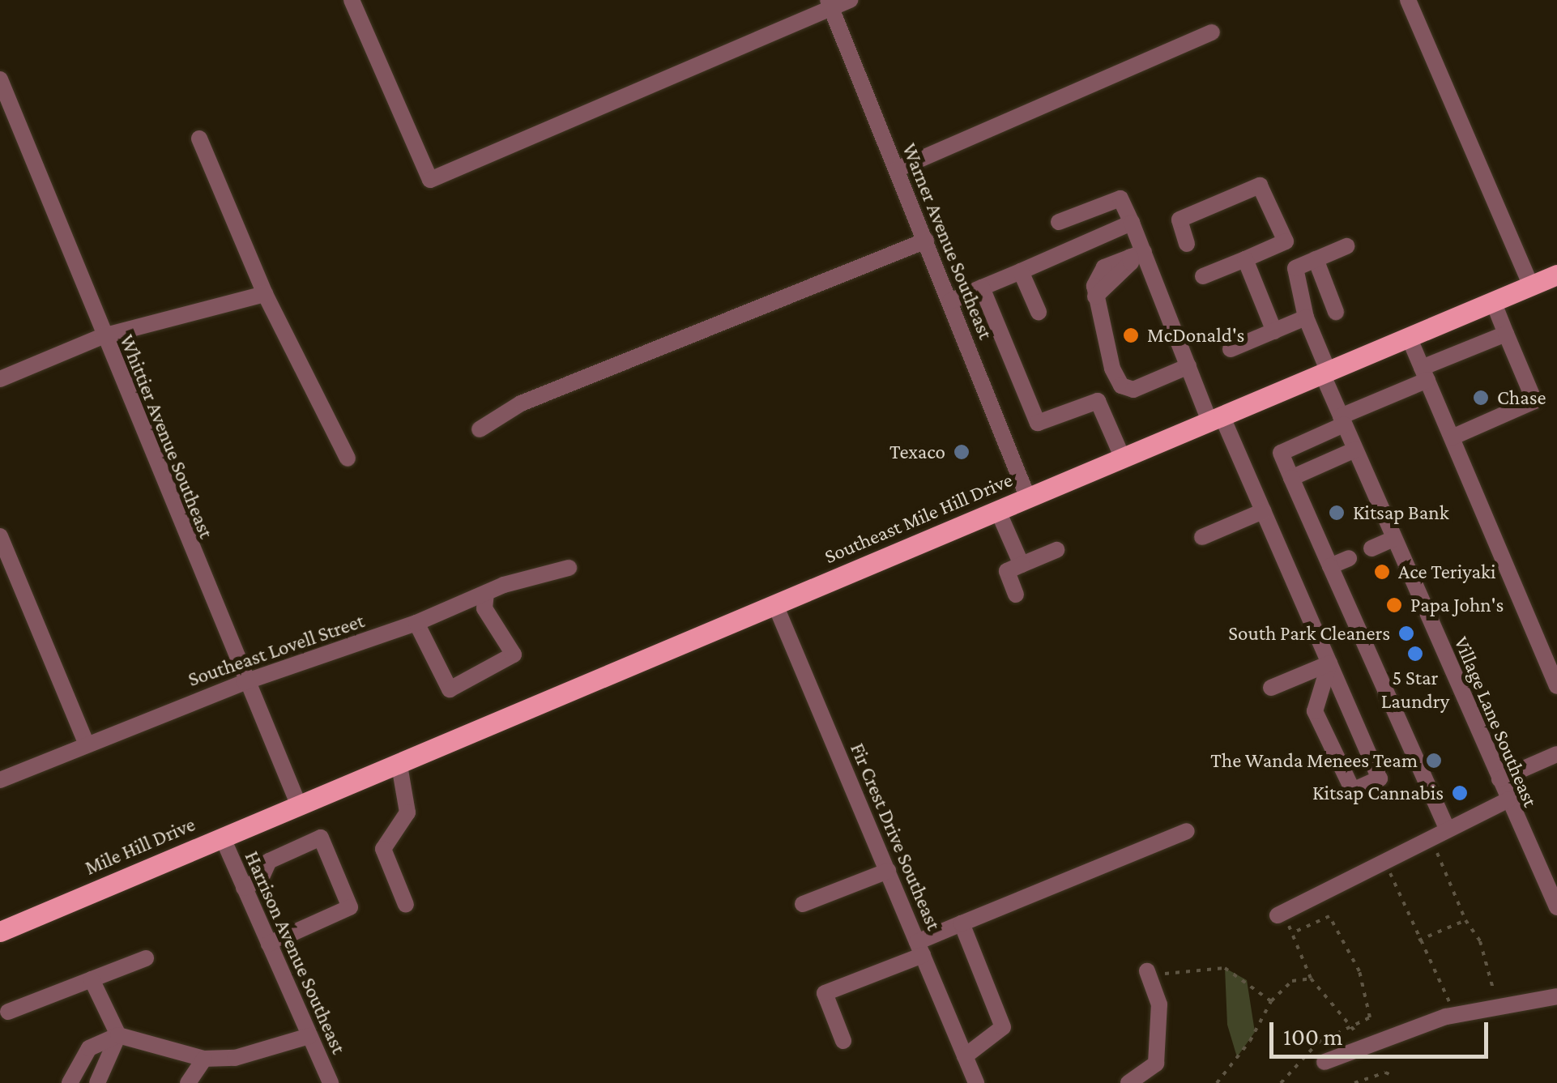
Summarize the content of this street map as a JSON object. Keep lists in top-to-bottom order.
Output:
{
  "streets": {
    "main road": ["Southeast Mile Hill Drive", "Mile Hill Drive"],
    "street": [
      "Warner Avenue Southeast",
      "Whittier Avenue Southeast",
      "Southeast Lovell Street",
      "Village Lane Southeast",
      "Fir Crest Drive Southeast",
      "Harrison Avenue Southeast"
    ]
  },
  "crossings": [
    ["Warner Avenue Southeast", "Southeast Mile Hill Drive"],
    ["Whittier Avenue Southeast", "Southeast Mile Hill Drive"],
    ["Whittier Avenue Southeast", "Southeast Lovell Street"],
    ["Whittier Avenue Southeast", "Mile Hill Drive"],
    ["Southeast Mile Hill Drive", "Village Lane Southeast"],
    ["Southeast Mile Hill Drive", "Fir Crest Drive Southeast"],
    ["Southeast Mile Hill Drive", "Mile Hill Drive"],
    ["Mile Hill Drive", "Harrison Avenue Southeast"]
  ],
  "places": [
    "McDonald's",
    "Chase",
    "Texaco",
    "Kitsap Bank",
    "Ace Teriyaki",
    "Papa John's",
    "South Park Cleaners",
    "5 Star Laundry",
    "The Wanda Menees Team",
    "Kitsap Cannabis"
  ],
  "scale_bar": "100 m"
}
